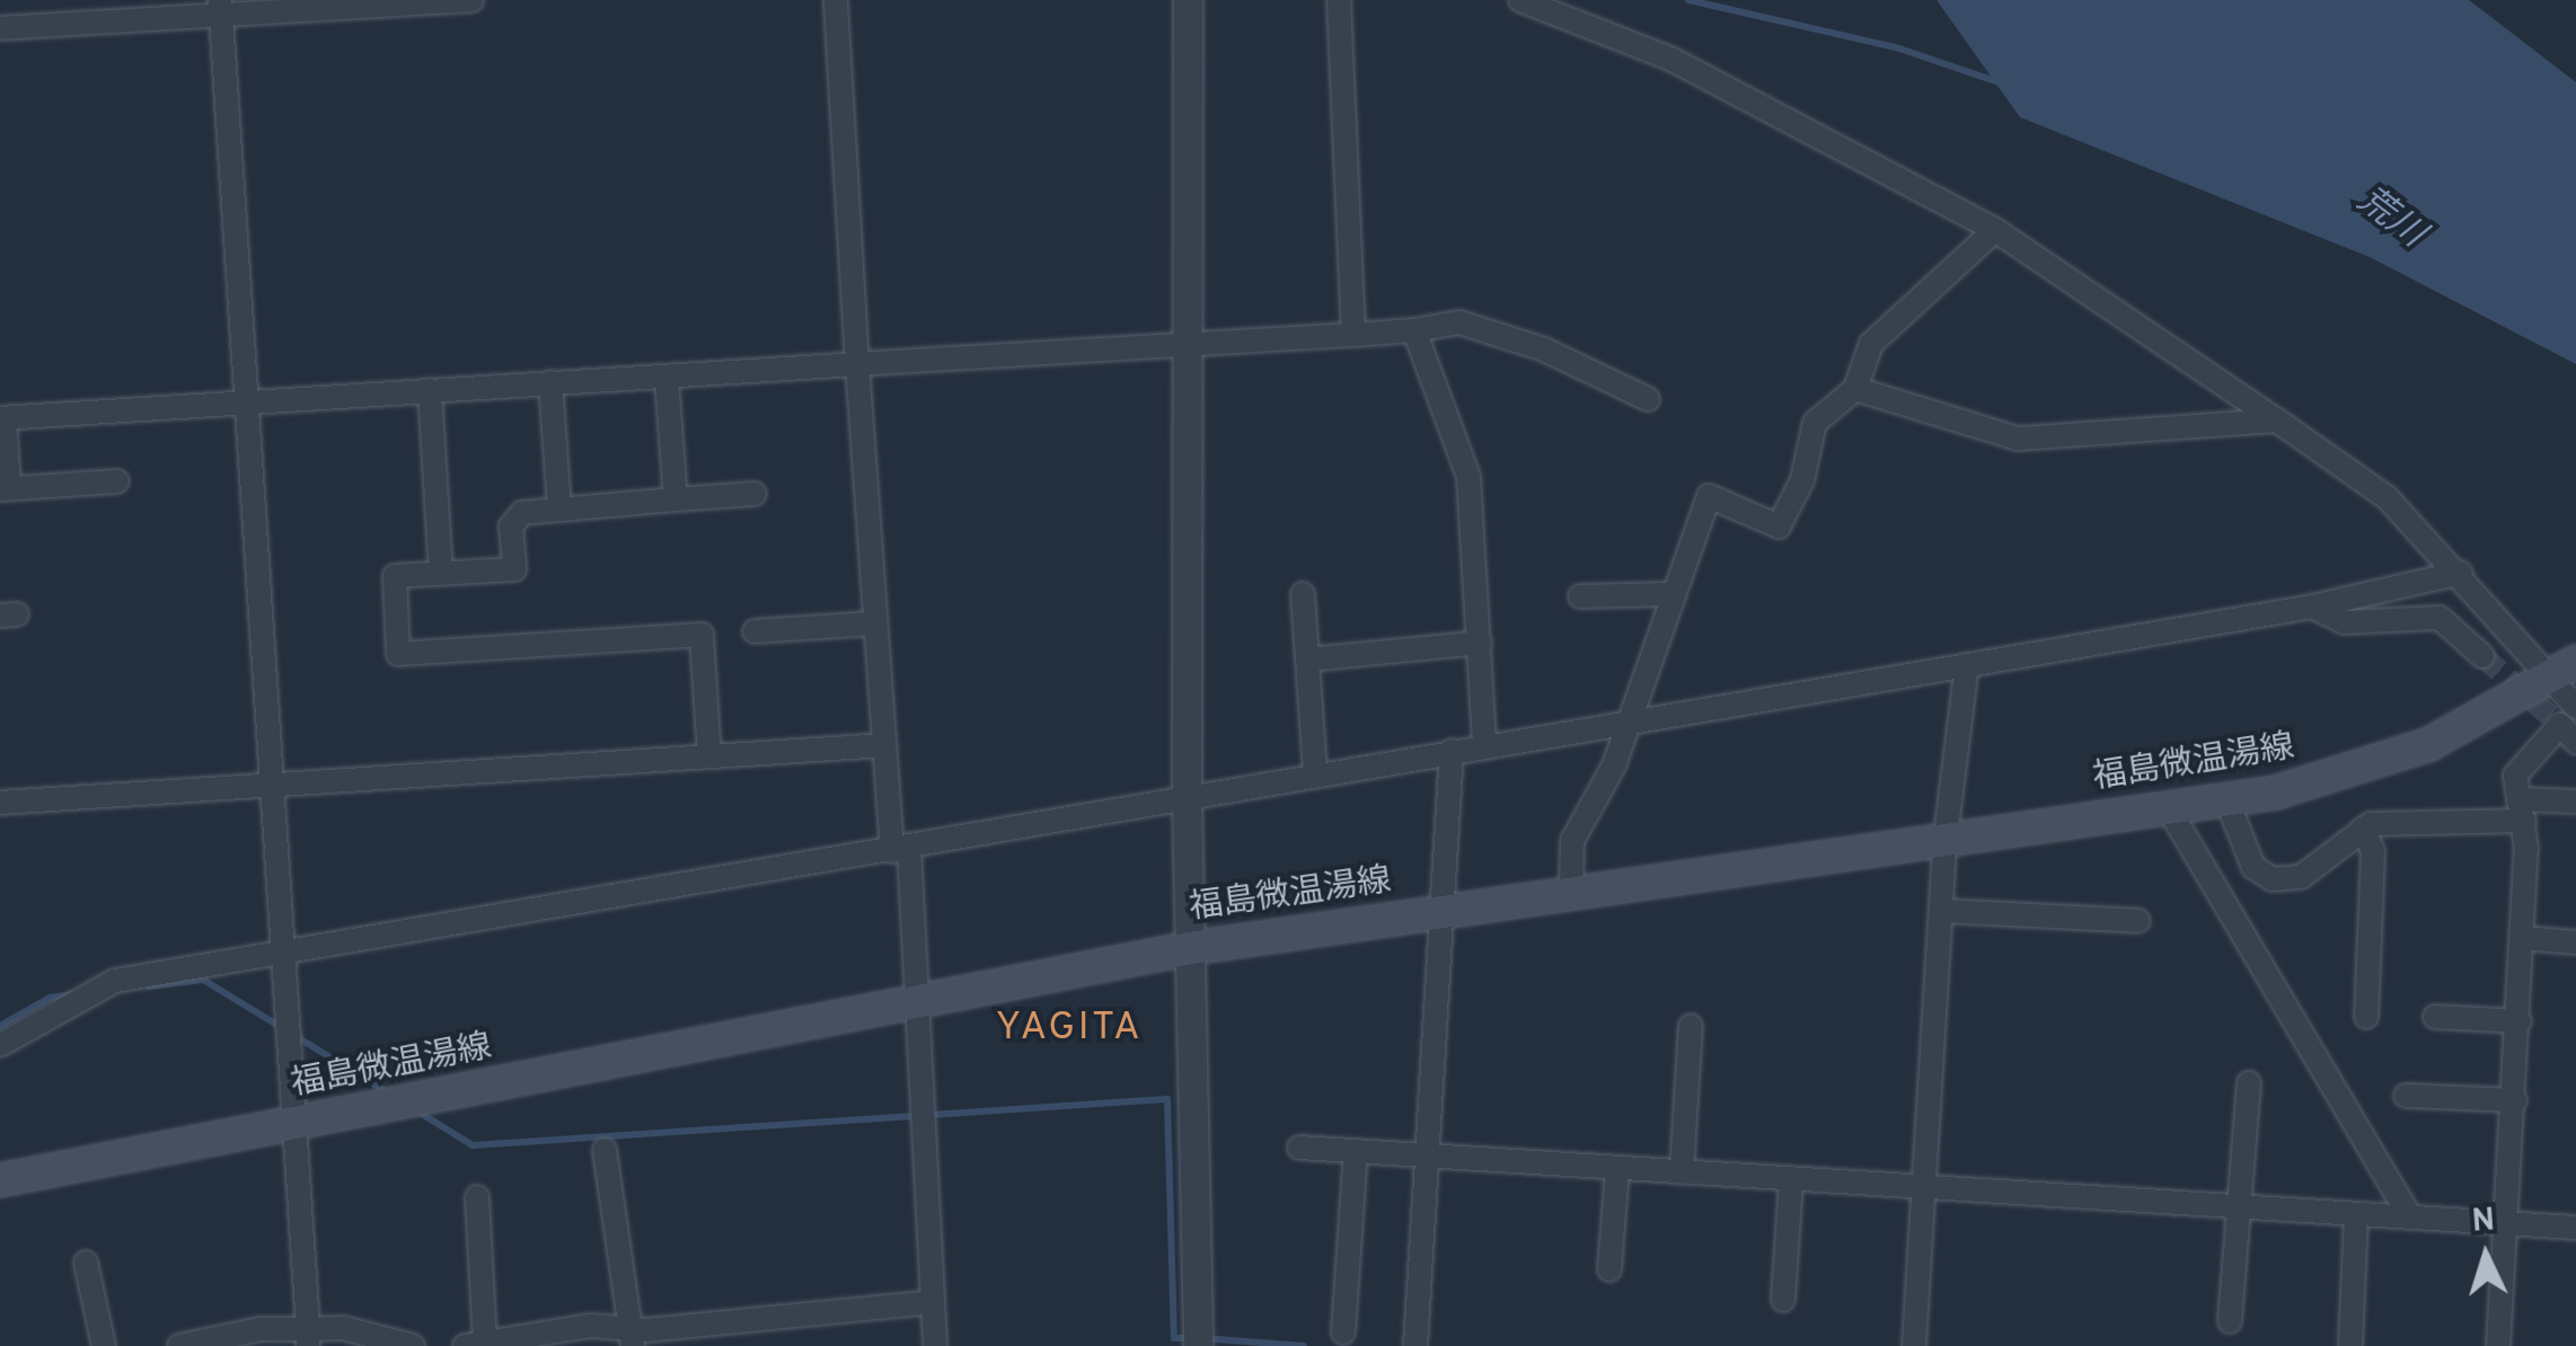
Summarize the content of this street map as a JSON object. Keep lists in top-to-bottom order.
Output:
{
  "streets": {
    "main road": ["福島微温湯線"]
  },
  "districts": ["YAGITA"],
  "water": ["荒川"],
  "north": "top"
}
